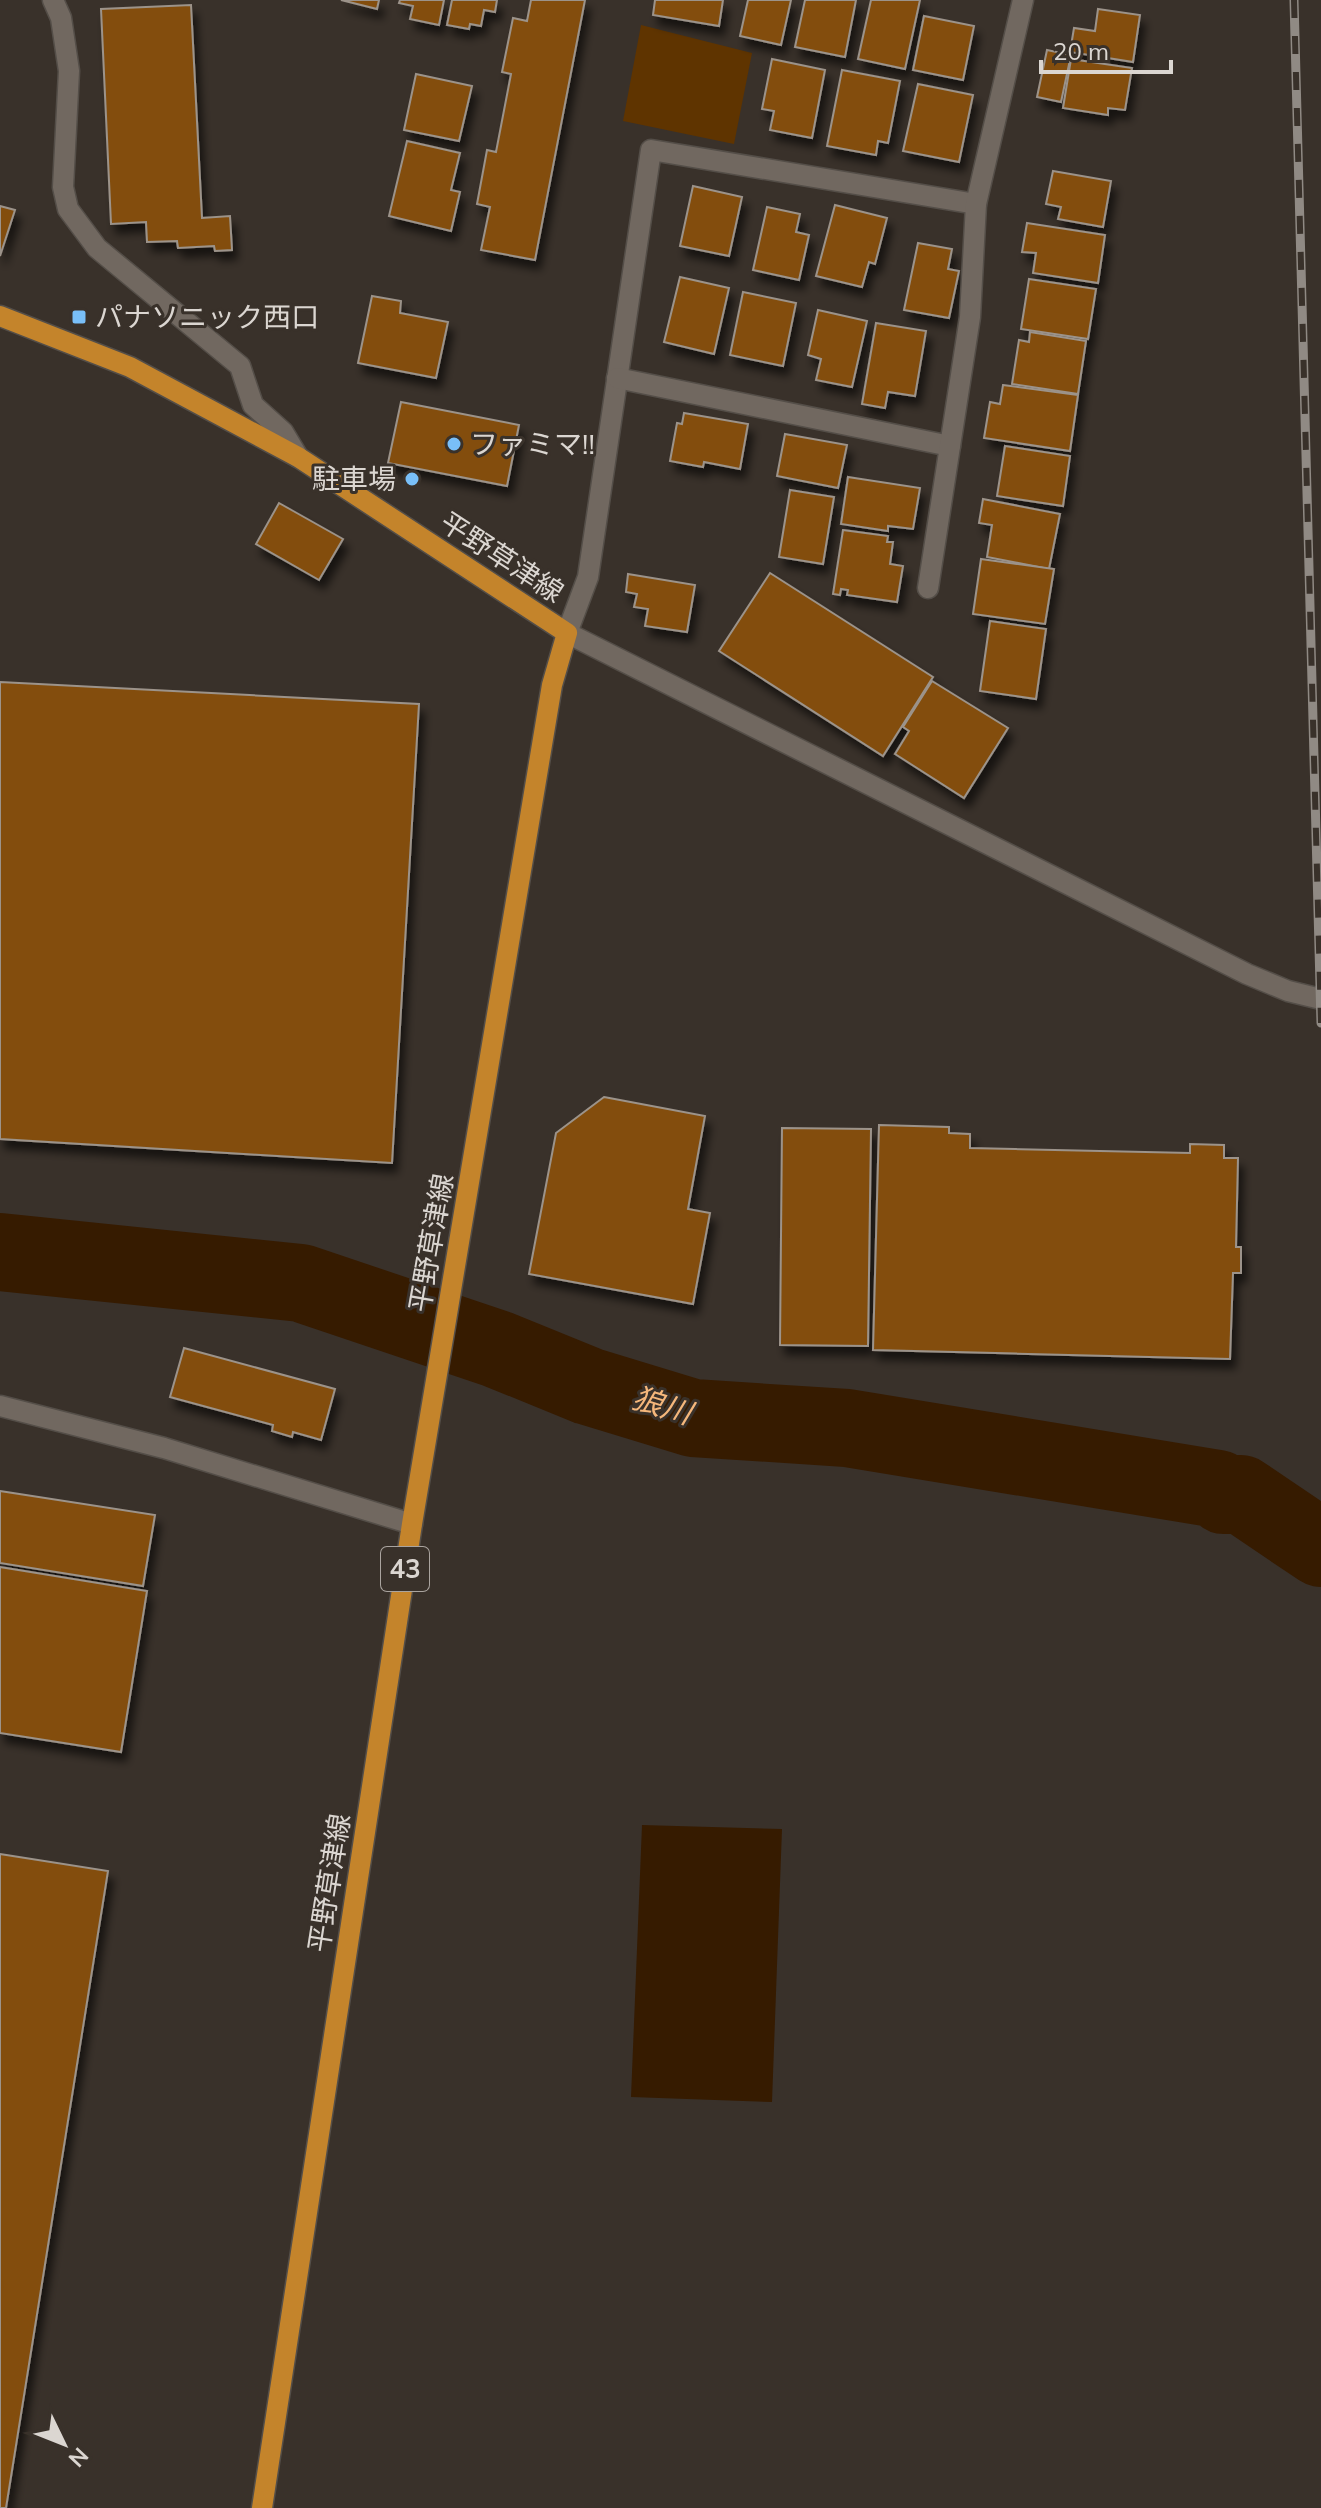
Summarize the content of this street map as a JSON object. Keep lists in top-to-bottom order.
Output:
{
  "streets": {
    "main road": ["平野草津線", "43"]
  },
  "water": ["狼川"],
  "places": {
    "transit": ["パナソニック西口"],
    "other": ["ファミマ!!", "駐車場"]
  },
  "scale_bar": "20 m",
  "north": "bottom right"
}
